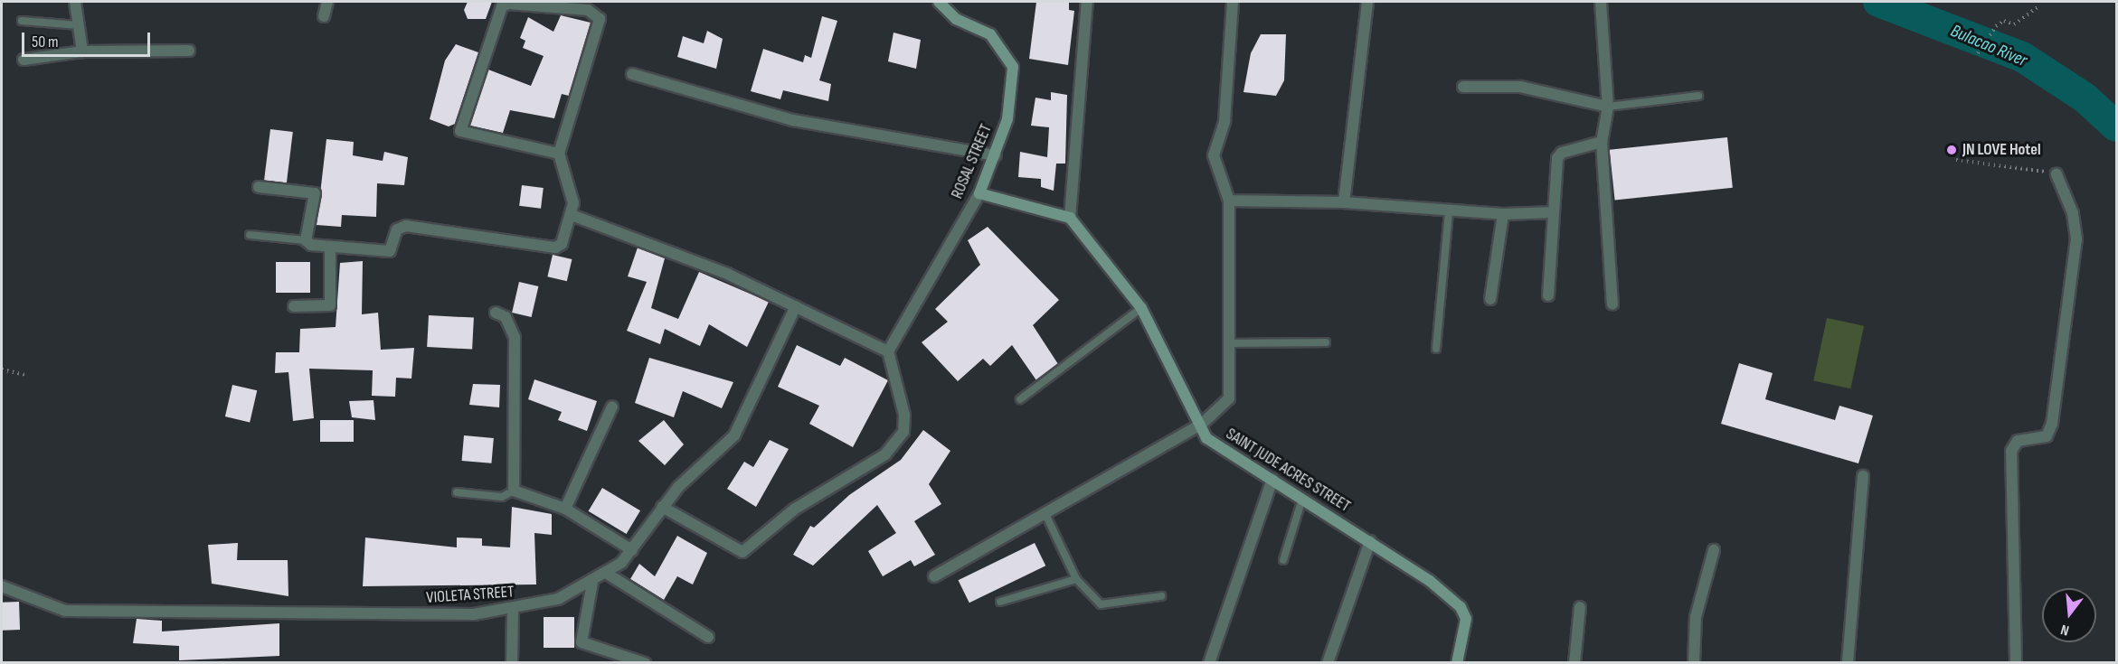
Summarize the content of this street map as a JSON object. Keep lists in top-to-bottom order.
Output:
{
  "streets": {
    "street": ["ROSAL STREET", "SAINT JUDE ACRES STREET", "VIOLETA STREET"]
  },
  "water": ["Bulacao River"],
  "places": ["JN LOVE Hotel"],
  "scale_bar": "50 m",
  "north": "bottom"
}
